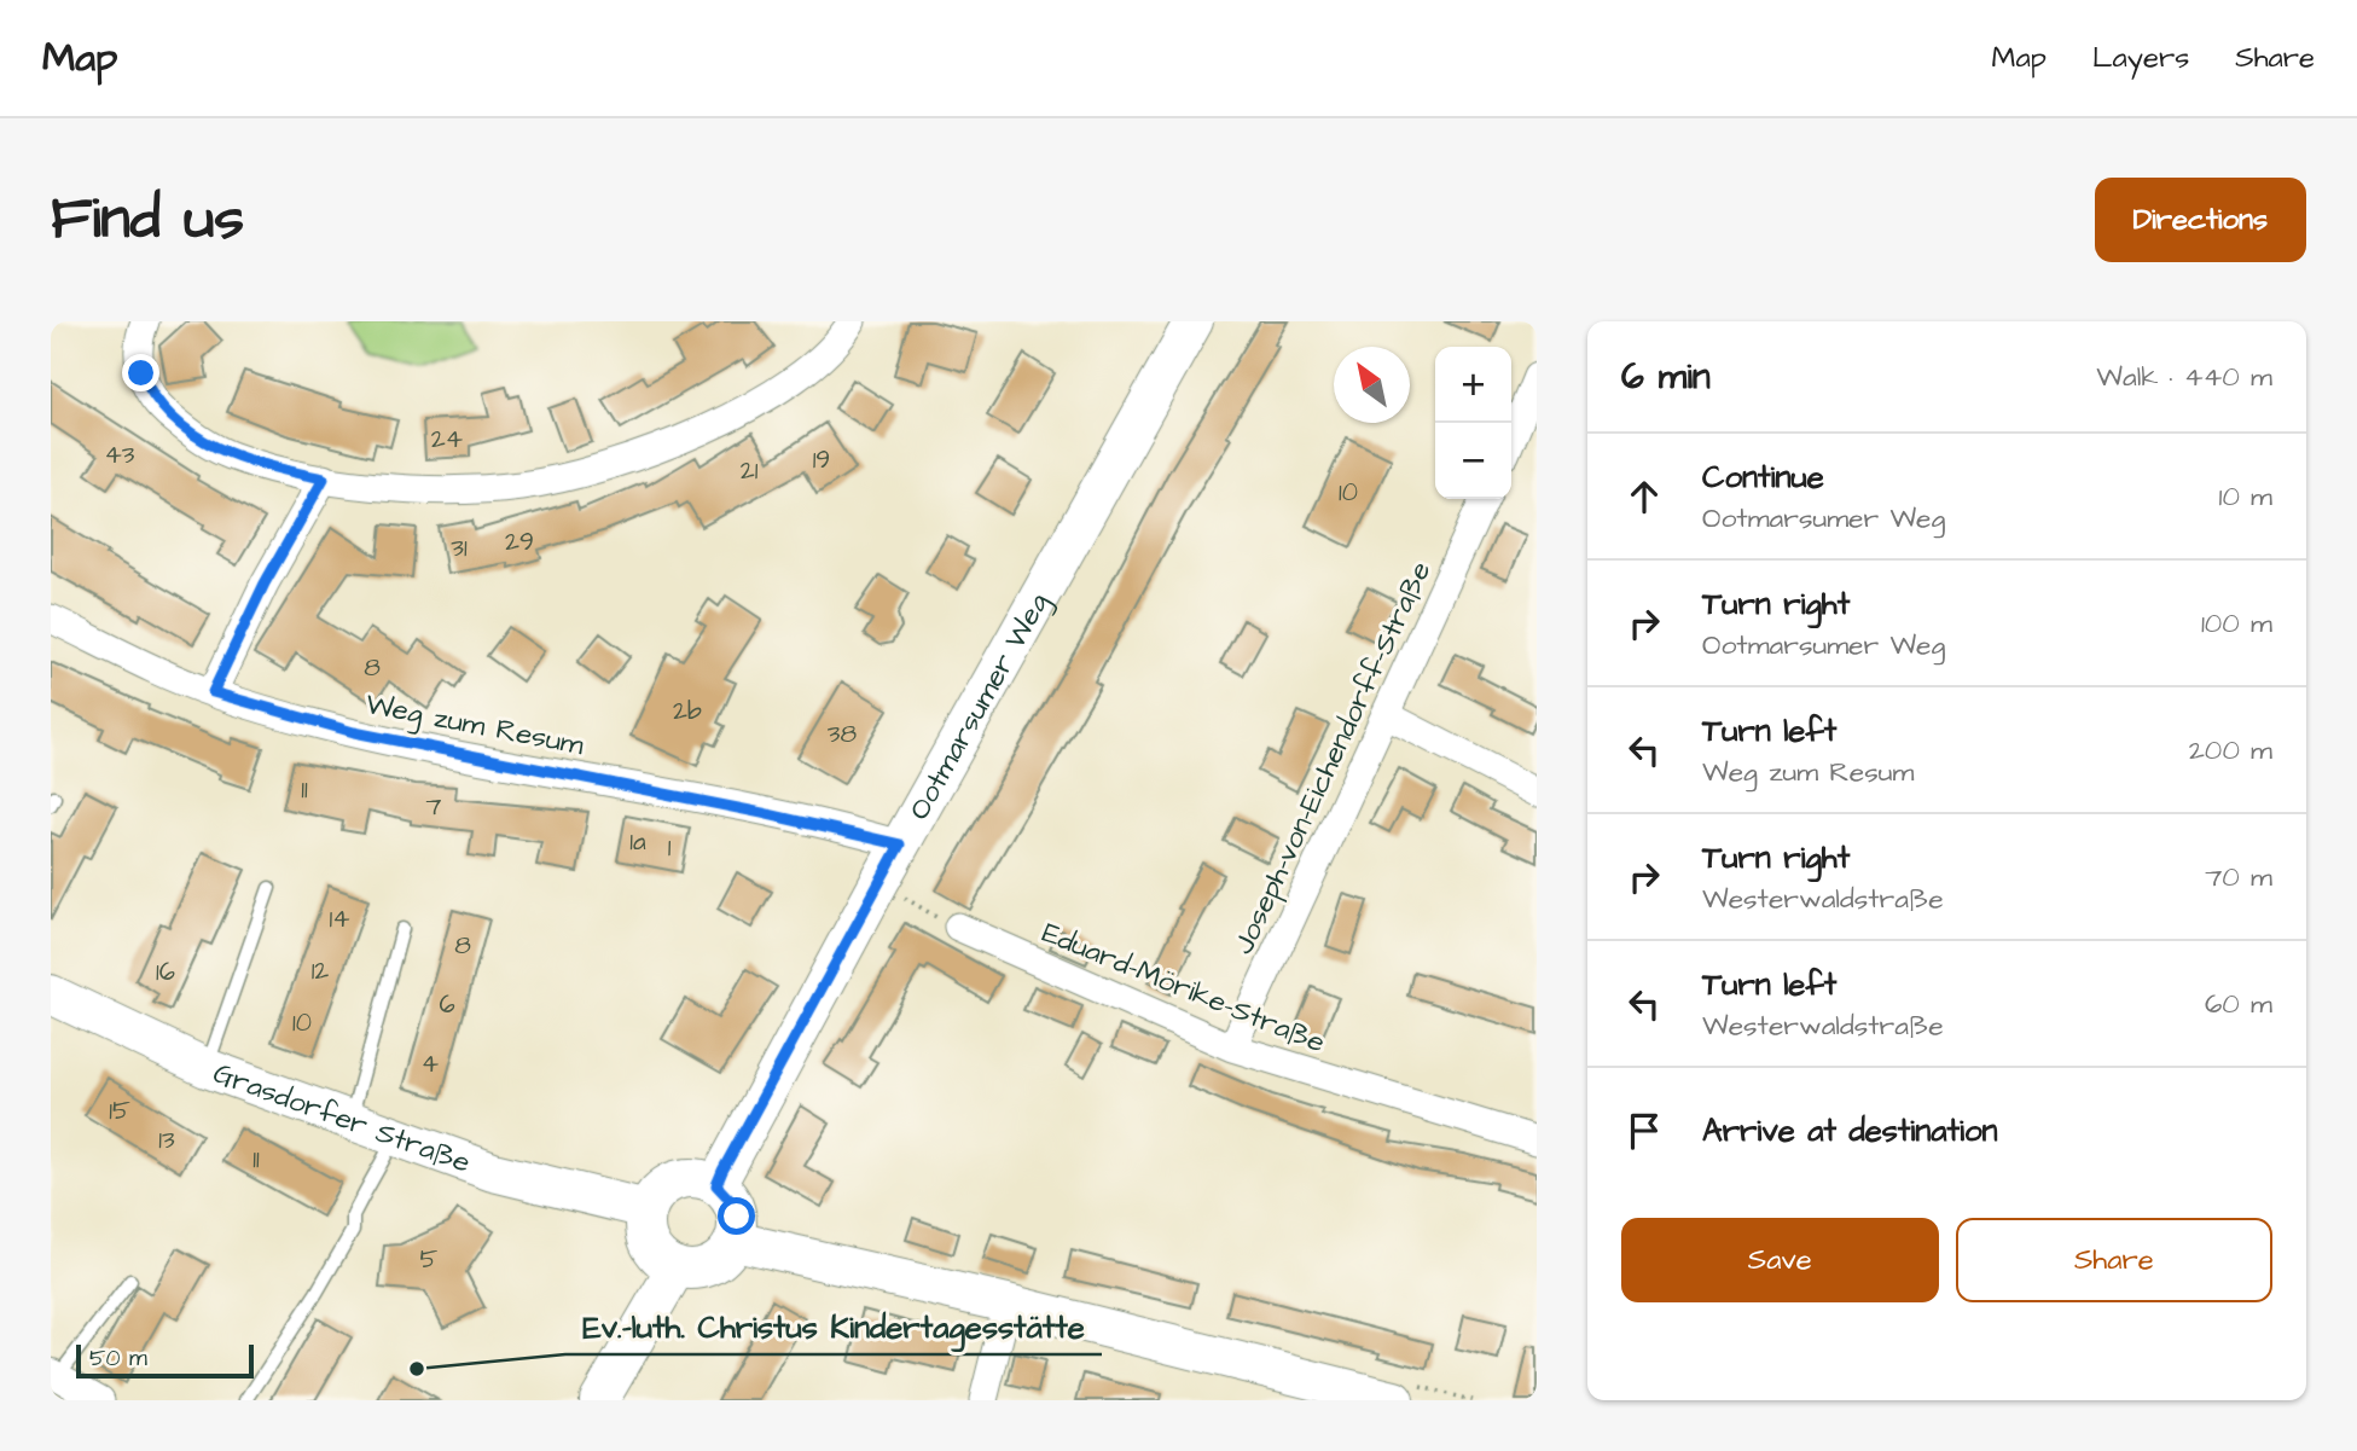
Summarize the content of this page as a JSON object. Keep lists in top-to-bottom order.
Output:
{
  "streets": {
    "street": [
      "Ootmarsumer Weg",
      "Weg zum Resum",
      "Joseph-von-Eichendorff-Straße",
      "Eduard-Mörike-Straße",
      "Grasdorfer Straße"
    ]
  },
  "crossings": [
    ["Ootmarsumer Weg", "Weg zum Resum"],
    ["Ootmarsumer Weg", "Grasdorfer Straße"],
    ["Joseph-von-Eichendorff-Straße", "Eduard-Mörike-Straße"]
  ],
  "places": ["Ev.-luth. Christus Kindertagesstätte"],
  "house_numbers": [
    "24",
    "43",
    "19",
    "21",
    "10",
    "29",
    "31",
    "8",
    "2b",
    "38",
    "11",
    "7",
    "1a",
    "1",
    "14",
    "8",
    "12",
    "16",
    "6",
    "10",
    "4",
    "15",
    "13",
    "11",
    "5"
  ],
  "scale_bar": "50 m",
  "north": "top left",
  "page": {
    "header": "Map",
    "nav": ["Map", "Layers", "Share"],
    "buttons": [
      "Directions",
      ["Save", "Share"]
    ],
    "title": "Find us",
    "heading": ["6 min", "Walk · 440 m"],
    "map_buttons": ["+", "−"],
    "list": [
      ["Continue", "Ootmarsumer Weg", "10 m"],
      ["Turn right", "Ootmarsumer Weg", "100 m"],
      ["Turn left", "Weg zum Resum", "200 m"],
      ["Turn right", "Westerwaldstraße", "70 m"],
      ["Turn left", "Westerwaldstraße", "60 m"],
      "Arrive at destination"
    ],
    "scale": "50 m"
  }
}
